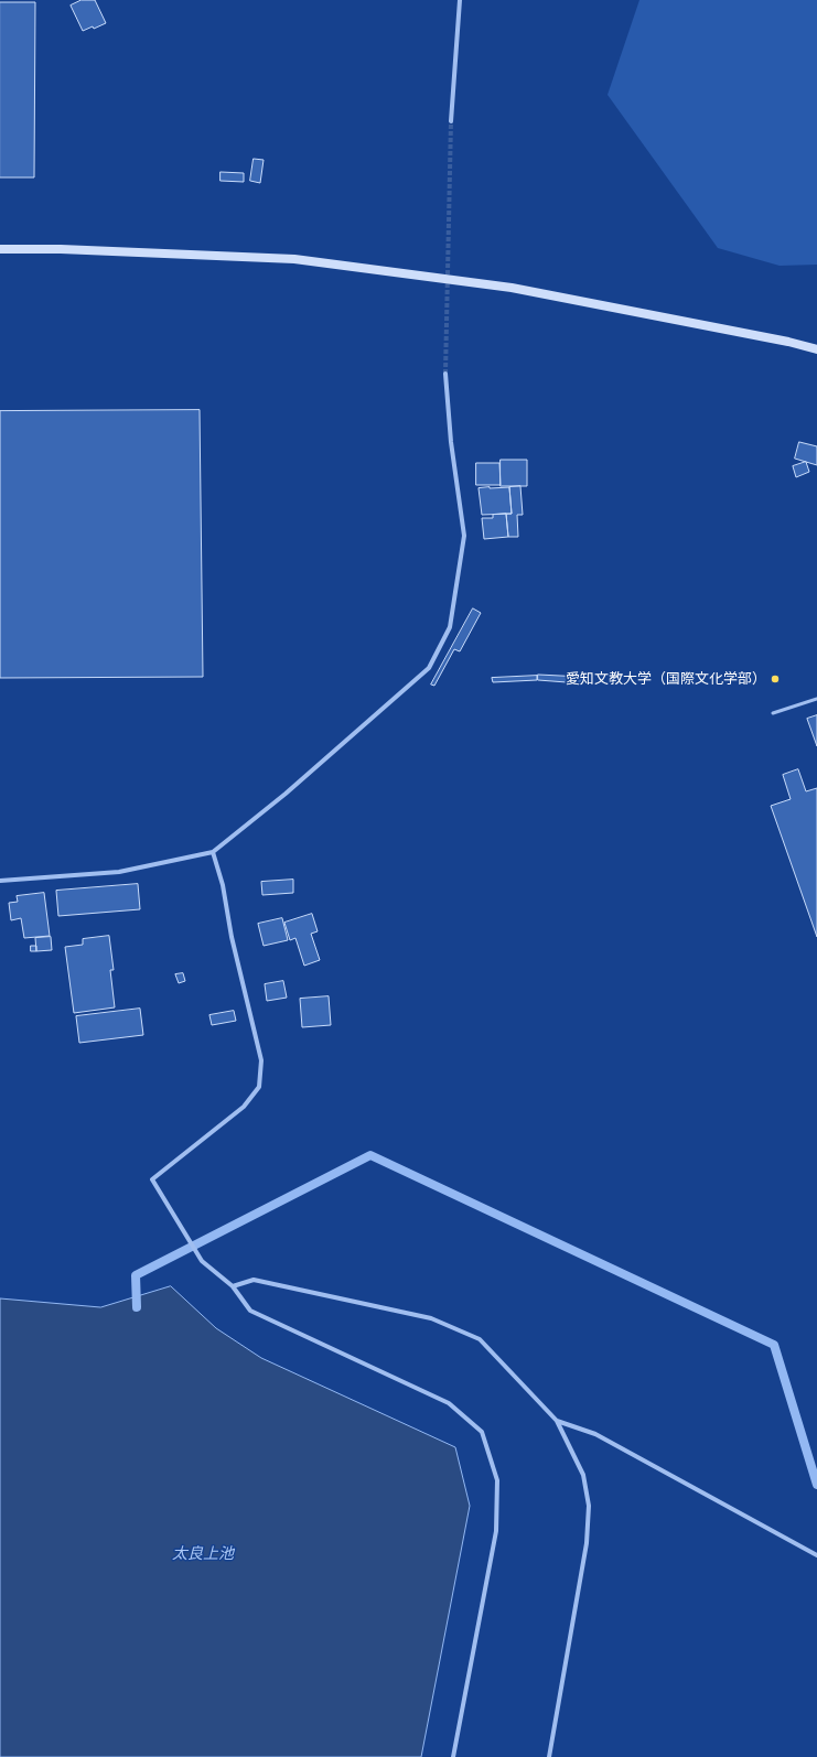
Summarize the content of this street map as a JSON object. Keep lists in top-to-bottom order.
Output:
{
  "water": ["太良上池"],
  "places": ["愛知文教大学（国際文化学部）"]
}
